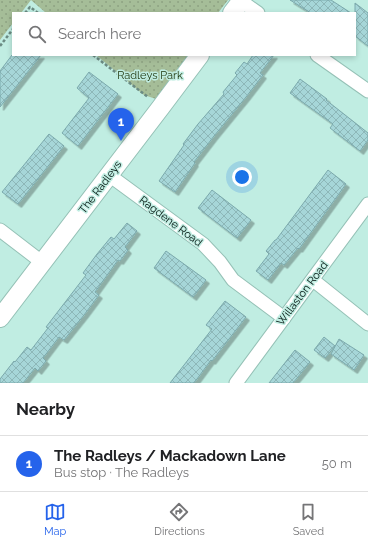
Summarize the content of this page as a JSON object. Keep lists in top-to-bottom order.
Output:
{
  "streets": {
    "street": ["The Radleys", "Ragdene Road", "Willaston Road"]
  },
  "crossings": [
    ["The Radleys", "Ragdene Road"],
    ["Ragdene Road", "Willaston Road"]
  ],
  "parks": ["Radleys Park"],
  "page": {
    "search": "Search here",
    "pins": "1",
    "heading": "Nearby",
    "list": [
      {
        "mark": "1",
        "name": "The Radleys / Mackadown Lane",
        "note": "Bus stop · The Radleys",
        "value": "50 m"
      }
    ],
    "nav": ["Map", "Directions", "Saved"]
  }
}
